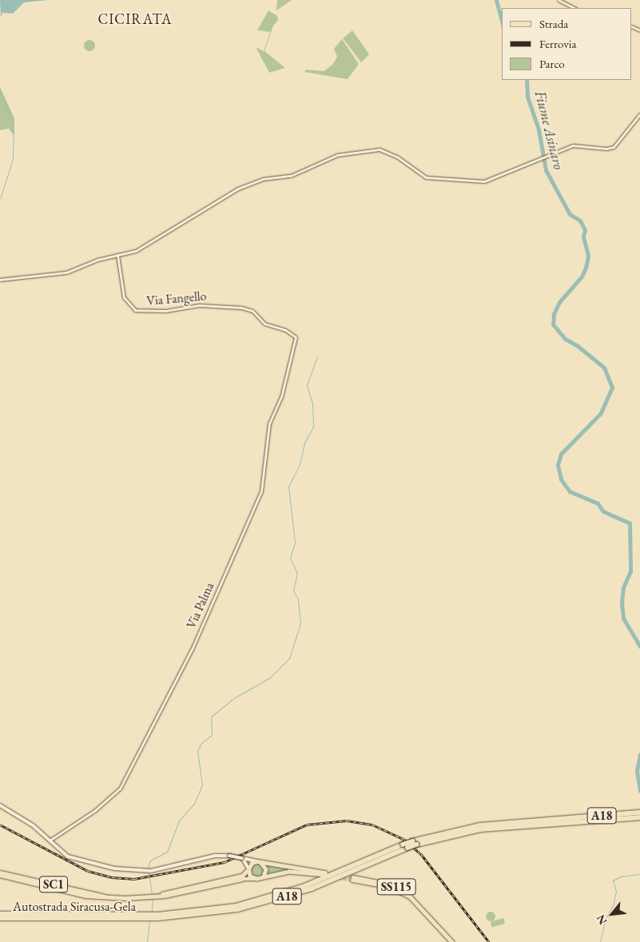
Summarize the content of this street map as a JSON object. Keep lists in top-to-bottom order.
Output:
{
  "streets": {
    "highway": ["A18", "Autostrada Siracusa-Gela"],
    "main road": ["SC1", "SS115"],
    "street": ["Via Fangello", "Via Palma"]
  },
  "crossings": [
    ["Via Fangello", "Via Palma"],
    ["A18", "Autostrada Siracusa-Gela"]
  ],
  "districts": ["CICIRATA"],
  "water": ["Fiume Asinaro"],
  "legend": ["Strada", "Ferrovia", "Parco"],
  "north": "bottom left"
}
